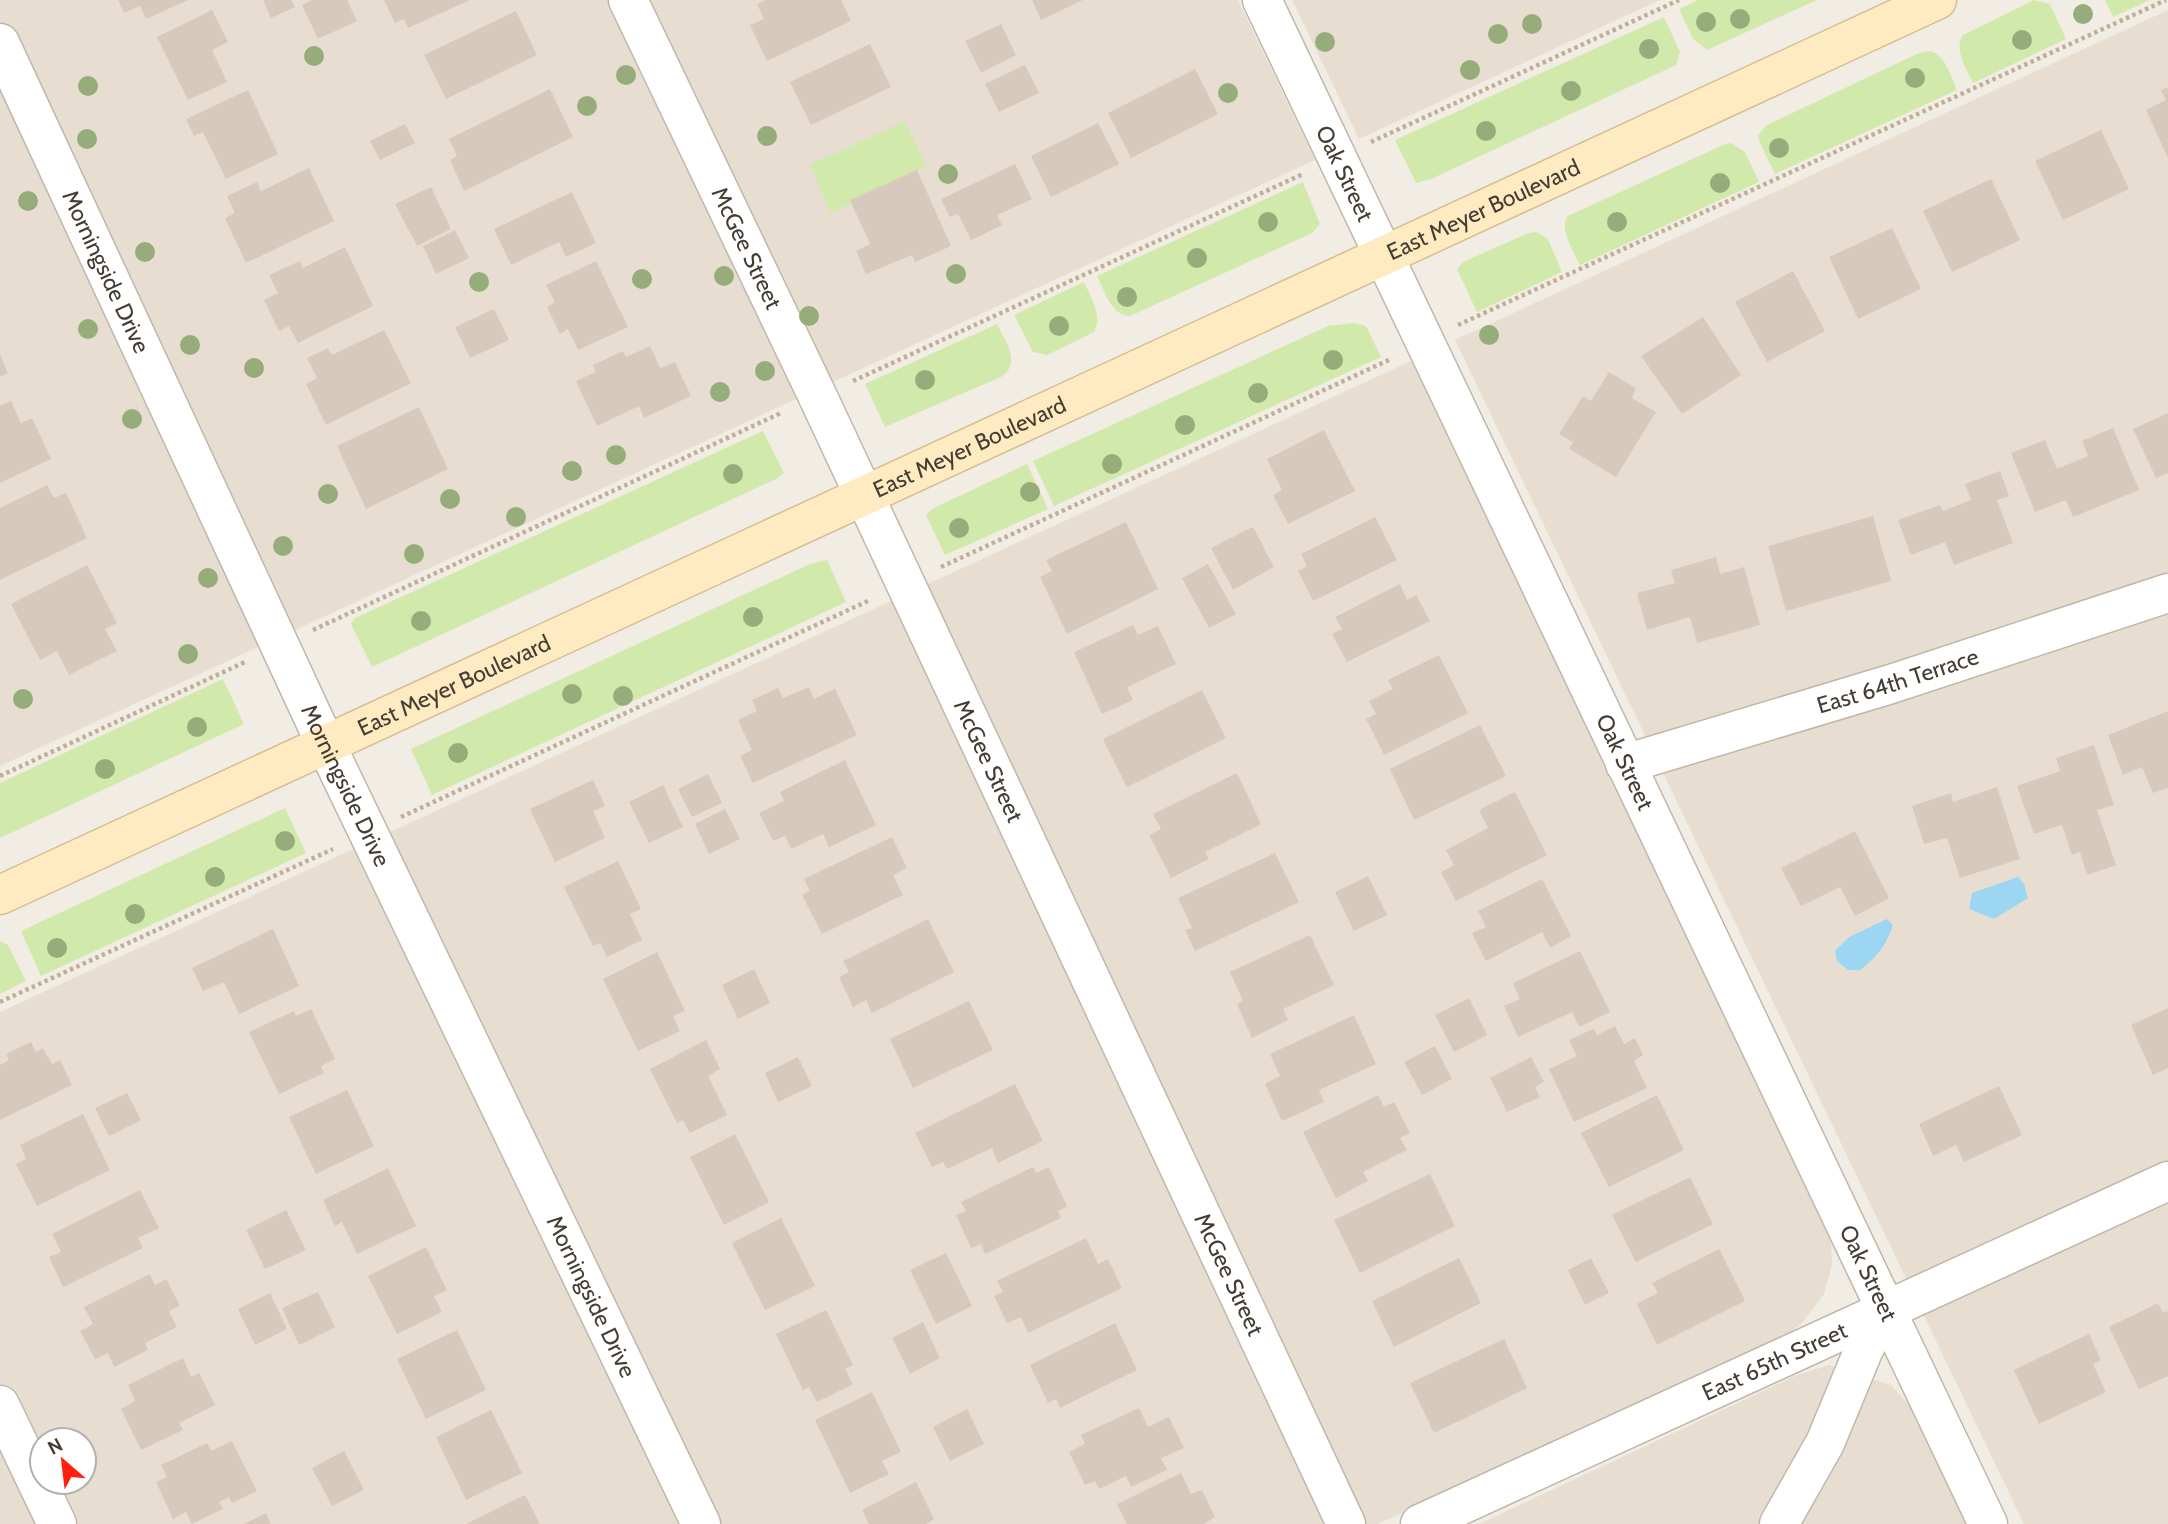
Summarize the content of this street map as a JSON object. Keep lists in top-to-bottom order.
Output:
{
  "streets": {
    "main road": ["East Meyer Boulevard"],
    "street": [
      "Oak Street",
      "McGee Street",
      "Morningside Drive",
      "East 64th Terrace",
      "East 65th Street"
    ]
  },
  "crossings": [
    ["Oak Street", "East Meyer Boulevard"],
    ["Oak Street", "East 64th Terrace"],
    ["Oak Street", "East 65th Street"],
    ["East Meyer Boulevard", "McGee Street"],
    ["East Meyer Boulevard", "Morningside Drive"]
  ],
  "north": "top left"
}
